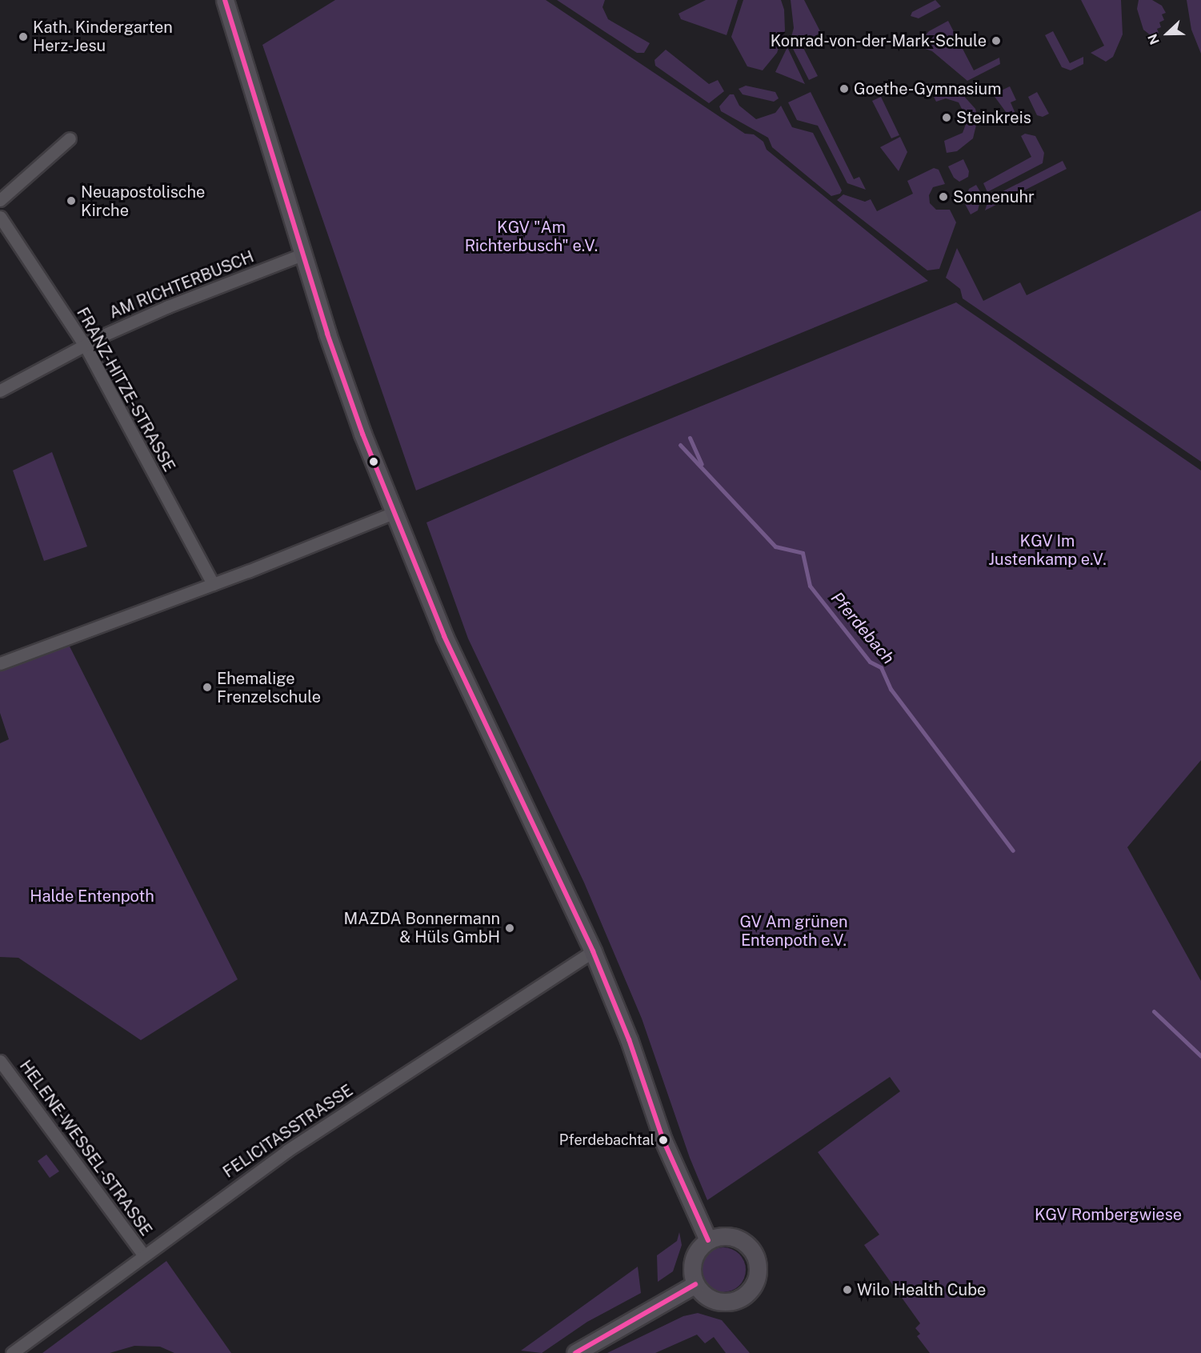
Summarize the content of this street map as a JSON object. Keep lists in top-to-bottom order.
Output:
{
  "streets": {
    "street": [
      "AM RICHTERBUSCH",
      "FRANZ-HITZE-STRASSE",
      "FELICITASSTRASSE",
      "HELENE-WESSEL-STRASSE"
    ]
  },
  "crossings": [
    ["AM RICHTERBUSCH", "FRANZ-HITZE-STRASSE"],
    ["FELICITASSTRASSE", "HELENE-WESSEL-STRASSE"]
  ],
  "water": ["Pferdebach"],
  "parks": [
    "KGV \"Am Richterbusch\" e.V.",
    "KGV Im Justenkamp e.V.",
    "Halde Entenpoth",
    "GV Am grünen Entenpoth e.V.",
    "KGV Rombergwiese"
  ],
  "places": [
    "Kath. Kindergarten Herz-Jesu",
    "Konrad-von-der-Mark-Schule",
    "Goethe-Gymnasium",
    "Steinkreis",
    "Sonnenuhr",
    "Neuapostolische Kirche",
    "Ehemalige Frenzelschule",
    "MAZDA Bonnermann & Hüls GmbH",
    "Pferdebachtal",
    "Wilo Health Cube"
  ],
  "north": "left"
}
